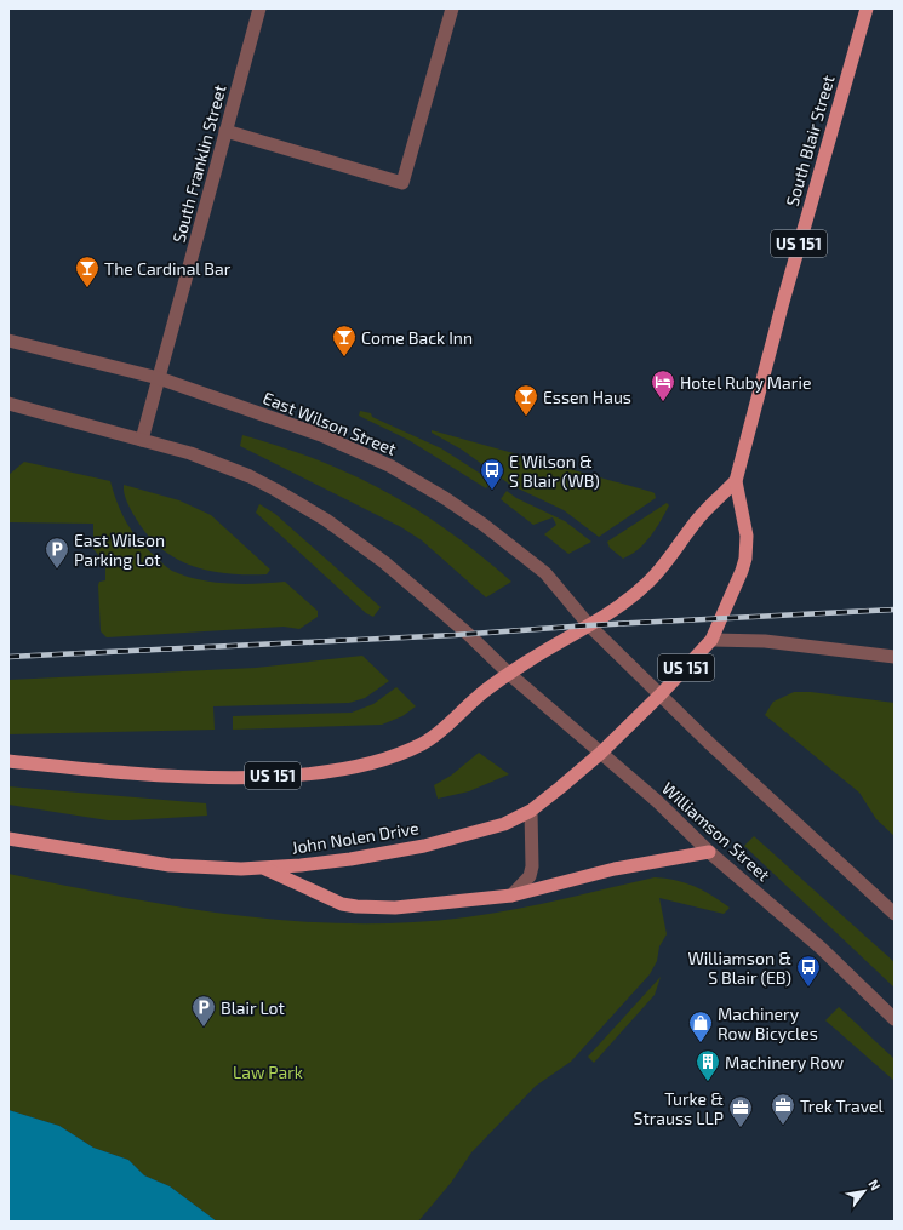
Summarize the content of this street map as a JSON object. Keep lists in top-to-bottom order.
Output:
{
  "streets": {
    "main road": ["South Blair Street", "US 151", "John Nolen Drive"],
    "street": ["South Franklin Street", "East Wilson Street", "Williamson Street"]
  },
  "crossings": [
    ["South Blair Street", "US 151"],
    ["South Blair Street", "John Nolen Drive"],
    ["South Franklin Street", "East Wilson Street"],
    ["US 151", "East Wilson Street"],
    ["US 151", "Williamson Street"],
    ["Williamson Street", "John Nolen Drive"]
  ],
  "parks": ["Law Park"],
  "places": {
    "bar": ["The Cardinal Bar", "Come Back Inn", "Essen Haus"],
    "hotel": ["Hotel Ruby Marie"],
    "bus stop": ["E Wilson & S Blair (WB)", "Williamson & S Blair (EB)"],
    "parking": ["East Wilson Parking Lot", "Blair Lot"],
    "shop": ["Machinery Row Bicycles"],
    "building": ["Machinery Row"],
    "office": ["Trek Travel", "Turke & Strauss LLP"]
  },
  "north": "top right"
}
